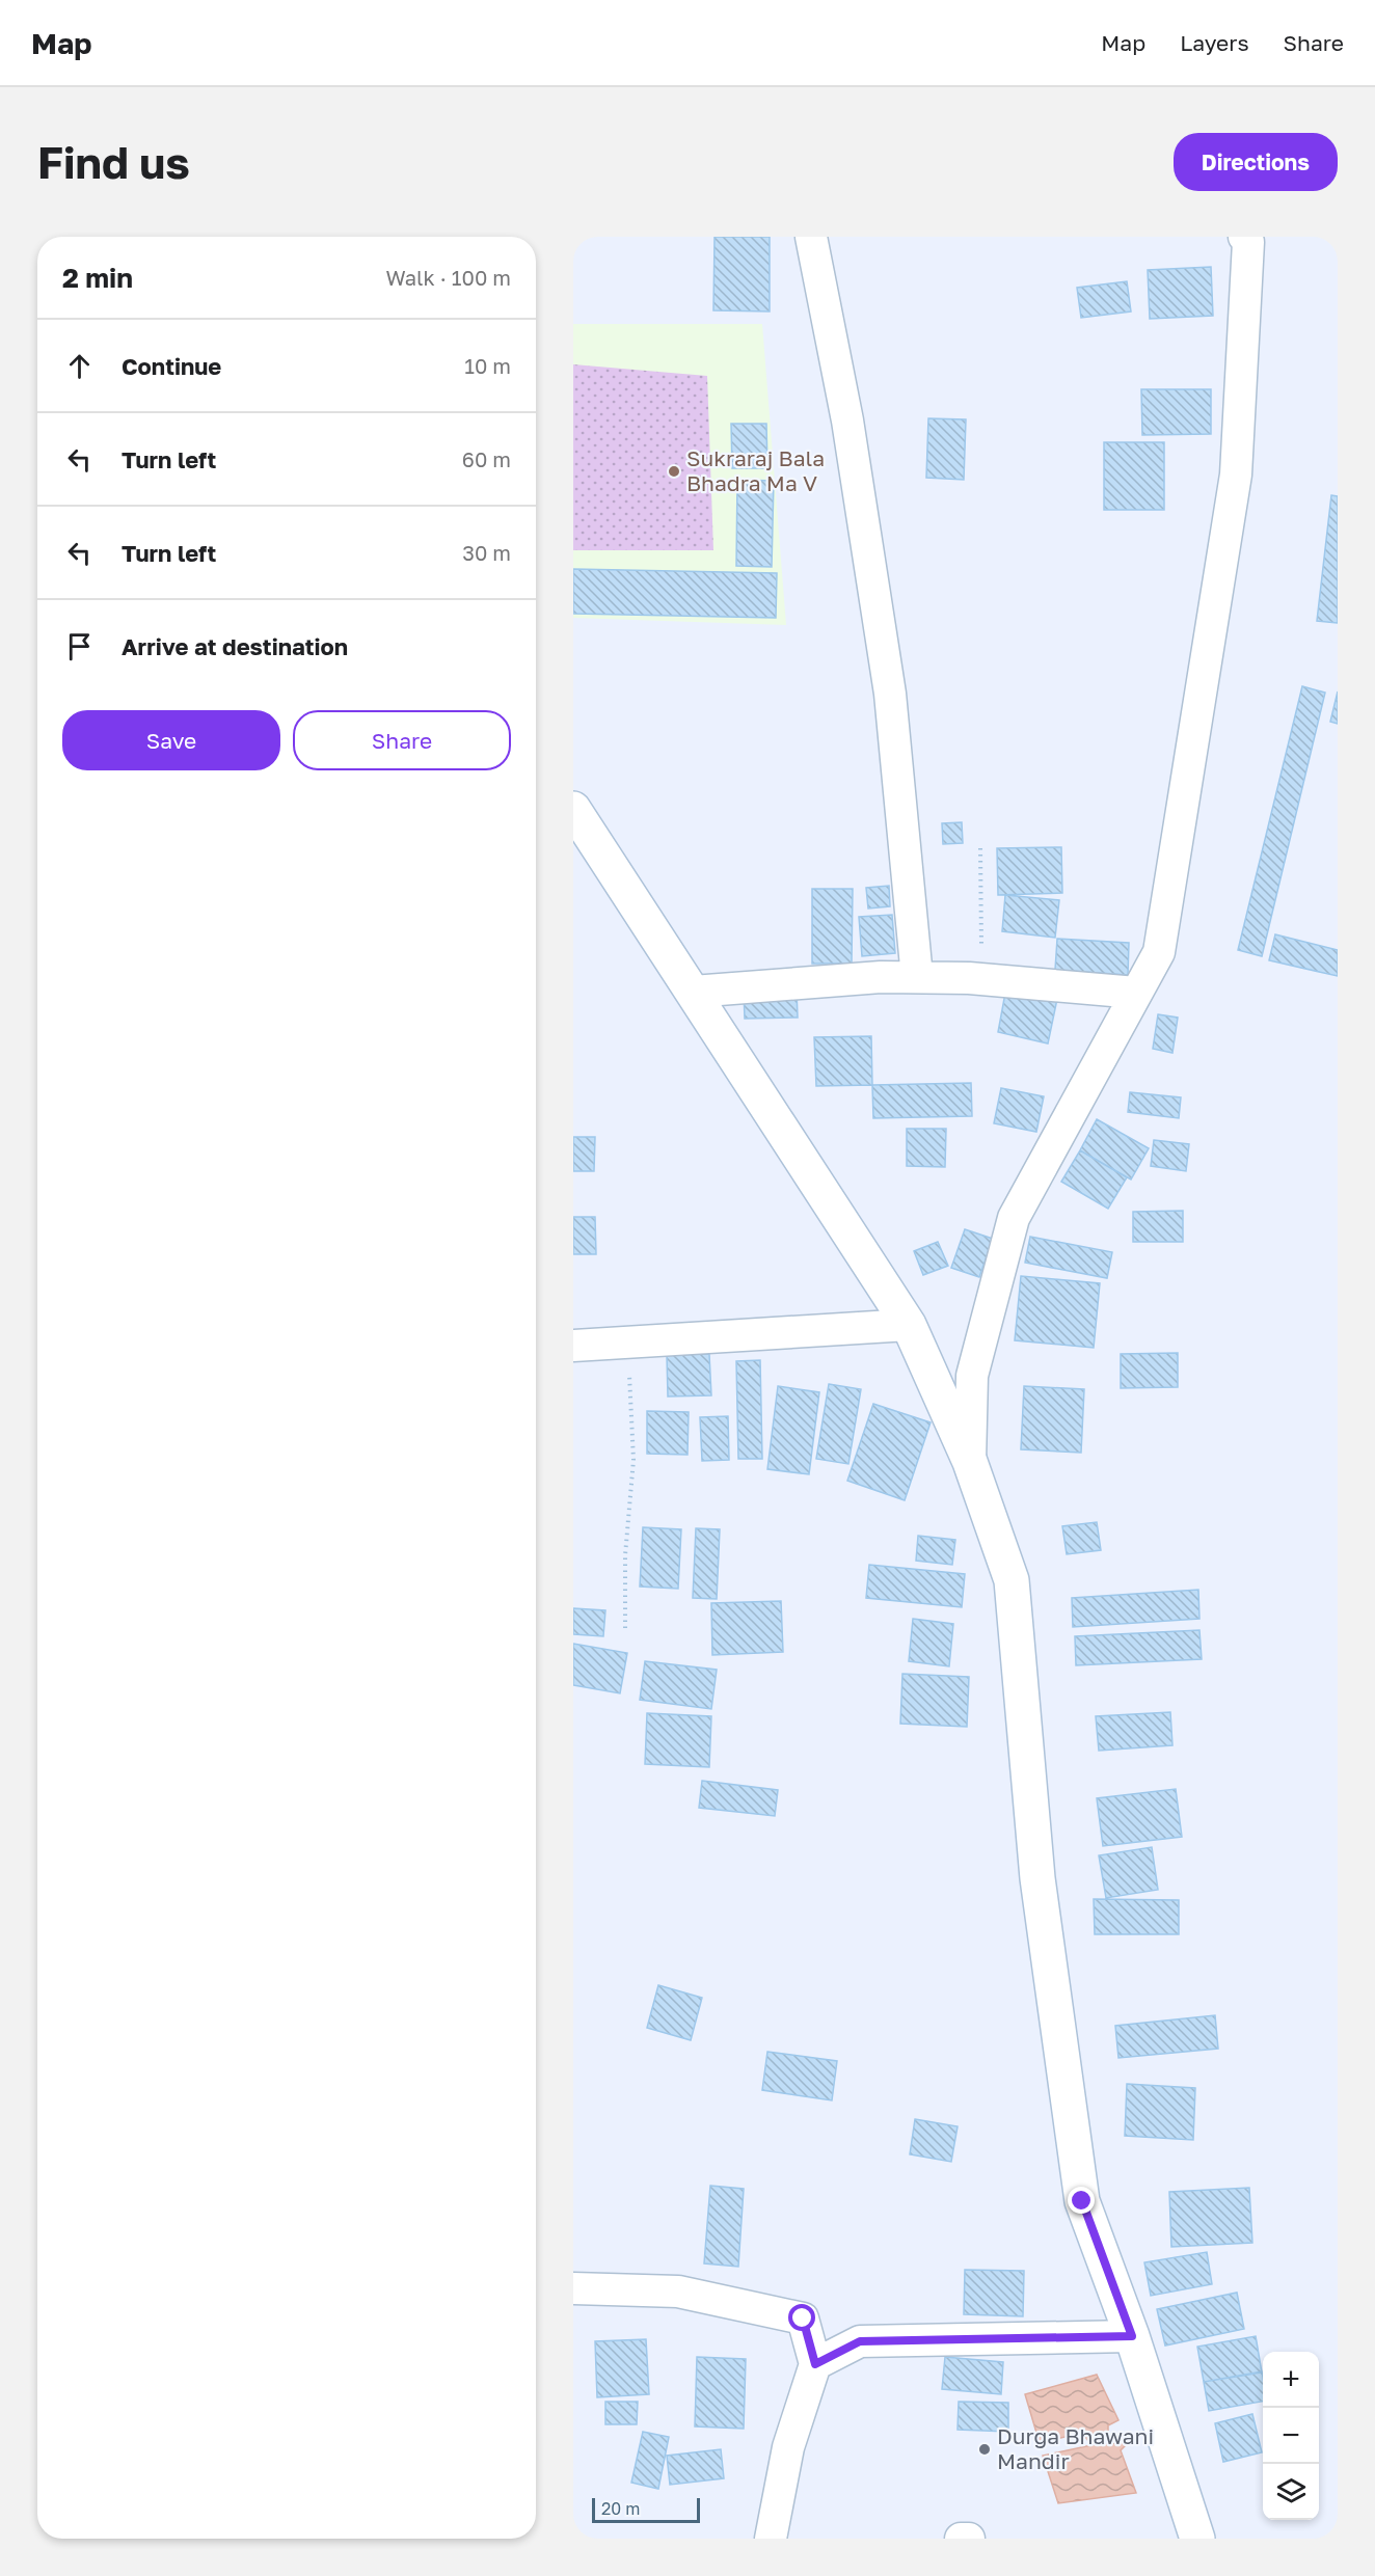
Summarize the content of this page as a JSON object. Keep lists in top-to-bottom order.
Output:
{
  "places": ["Sukraraj Bala Bhadra Ma V", "Durga Bhawani Mandir"],
  "scale_bar": "20 m",
  "page": {
    "header": "Map",
    "nav": ["Map", "Layers", "Share"],
    "buttons": [
      "Directions",
      ["Save", "Share"]
    ],
    "title": "Find us",
    "heading": ["2 min", "Walk · 100 m"],
    "list": [
      ["Continue", "10 m"],
      ["Turn left", "60 m"],
      ["Turn left", "30 m"],
      "Arrive at destination"
    ],
    "map_buttons": ["+", "−"],
    "scale": "20 m"
  }
}
